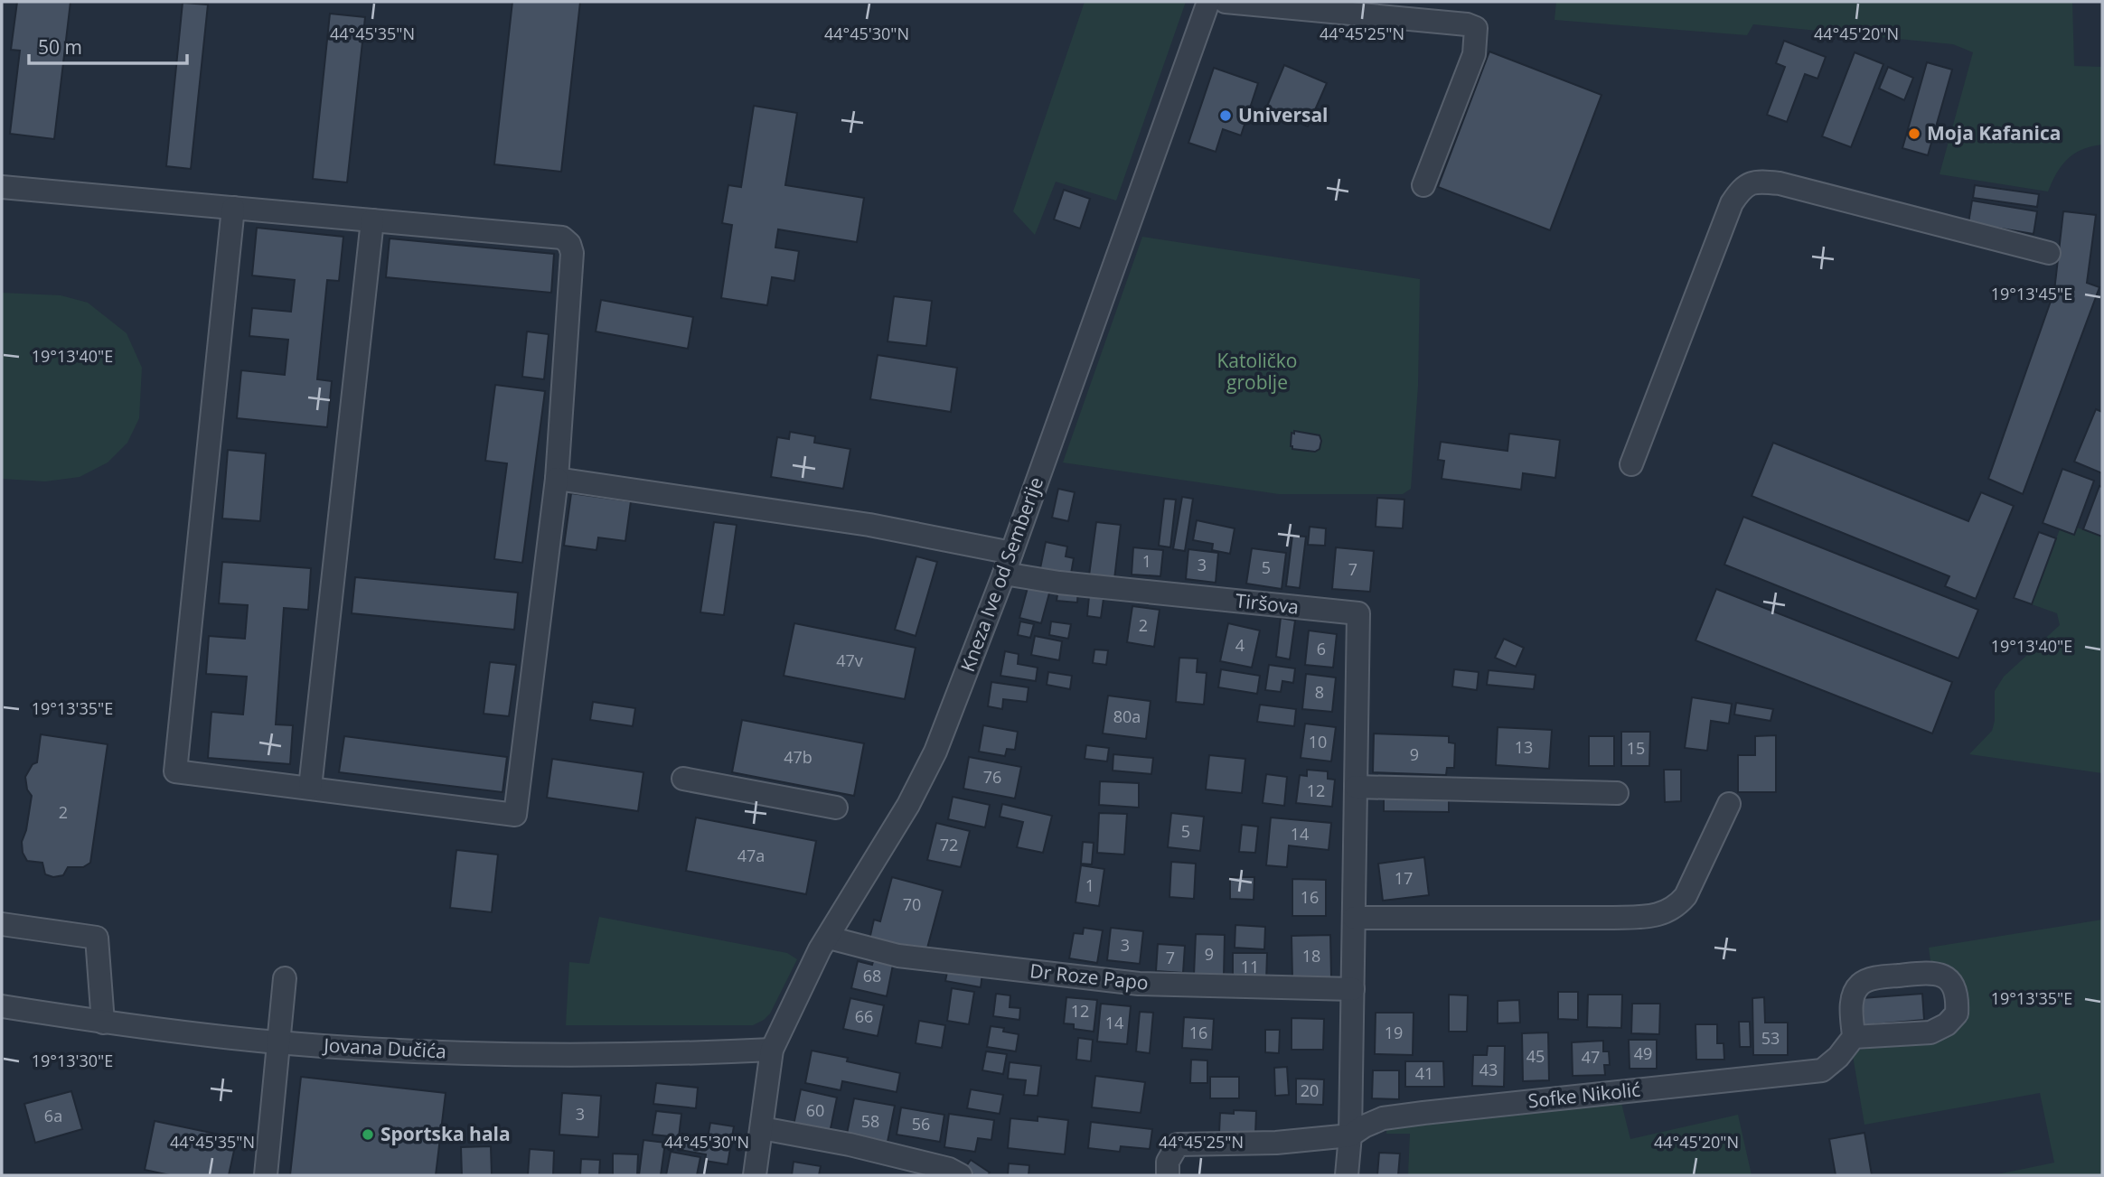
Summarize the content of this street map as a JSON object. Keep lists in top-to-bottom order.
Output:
{
  "streets": {
    "street": [
      "Kneza Ive od Semberije",
      "Tiršova",
      "Dr Roze Papo",
      "Jovana Dučića",
      "Sofke Nikolić"
    ]
  },
  "crossings": [
    ["Kneza Ive od Semberije", "Tiršova"],
    ["Kneza Ive od Semberije", "Dr Roze Papo"],
    ["Kneza Ive od Semberije", "Jovana Dučića"],
    ["Tiršova", "Dr Roze Papo"],
    ["Tiršova", "Sofke Nikolić"]
  ],
  "parks": ["Katoličko groblje"],
  "places": ["Universal", "Moja Kafanica", "Sportska hala"],
  "house_numbers": [
    "1",
    "3",
    "5",
    "7",
    "2",
    "4",
    "6",
    "47v",
    "8",
    "80a",
    "10",
    "13",
    "15",
    "9",
    "47b",
    "76",
    "12",
    "2",
    "5",
    "14",
    "72",
    "47a",
    "17",
    "1",
    "16",
    "70",
    "3",
    "9",
    "18",
    "7",
    "11",
    "68",
    "12",
    "66",
    "14",
    "16",
    "19",
    "53",
    "49",
    "45",
    "47",
    "43",
    "41",
    "20",
    "60",
    "3",
    "6a",
    "58",
    "56"
  ],
  "scale_bar": "50 m",
  "coordinates": [
    "44°45'35\"N",
    "44°45'30\"N",
    "44°45'25\"N",
    "44°45'20\"N",
    "19°13'45\"E",
    "19°13'40\"E",
    "19°13'35\"E",
    "19°13'30\"E"
  ]
}
